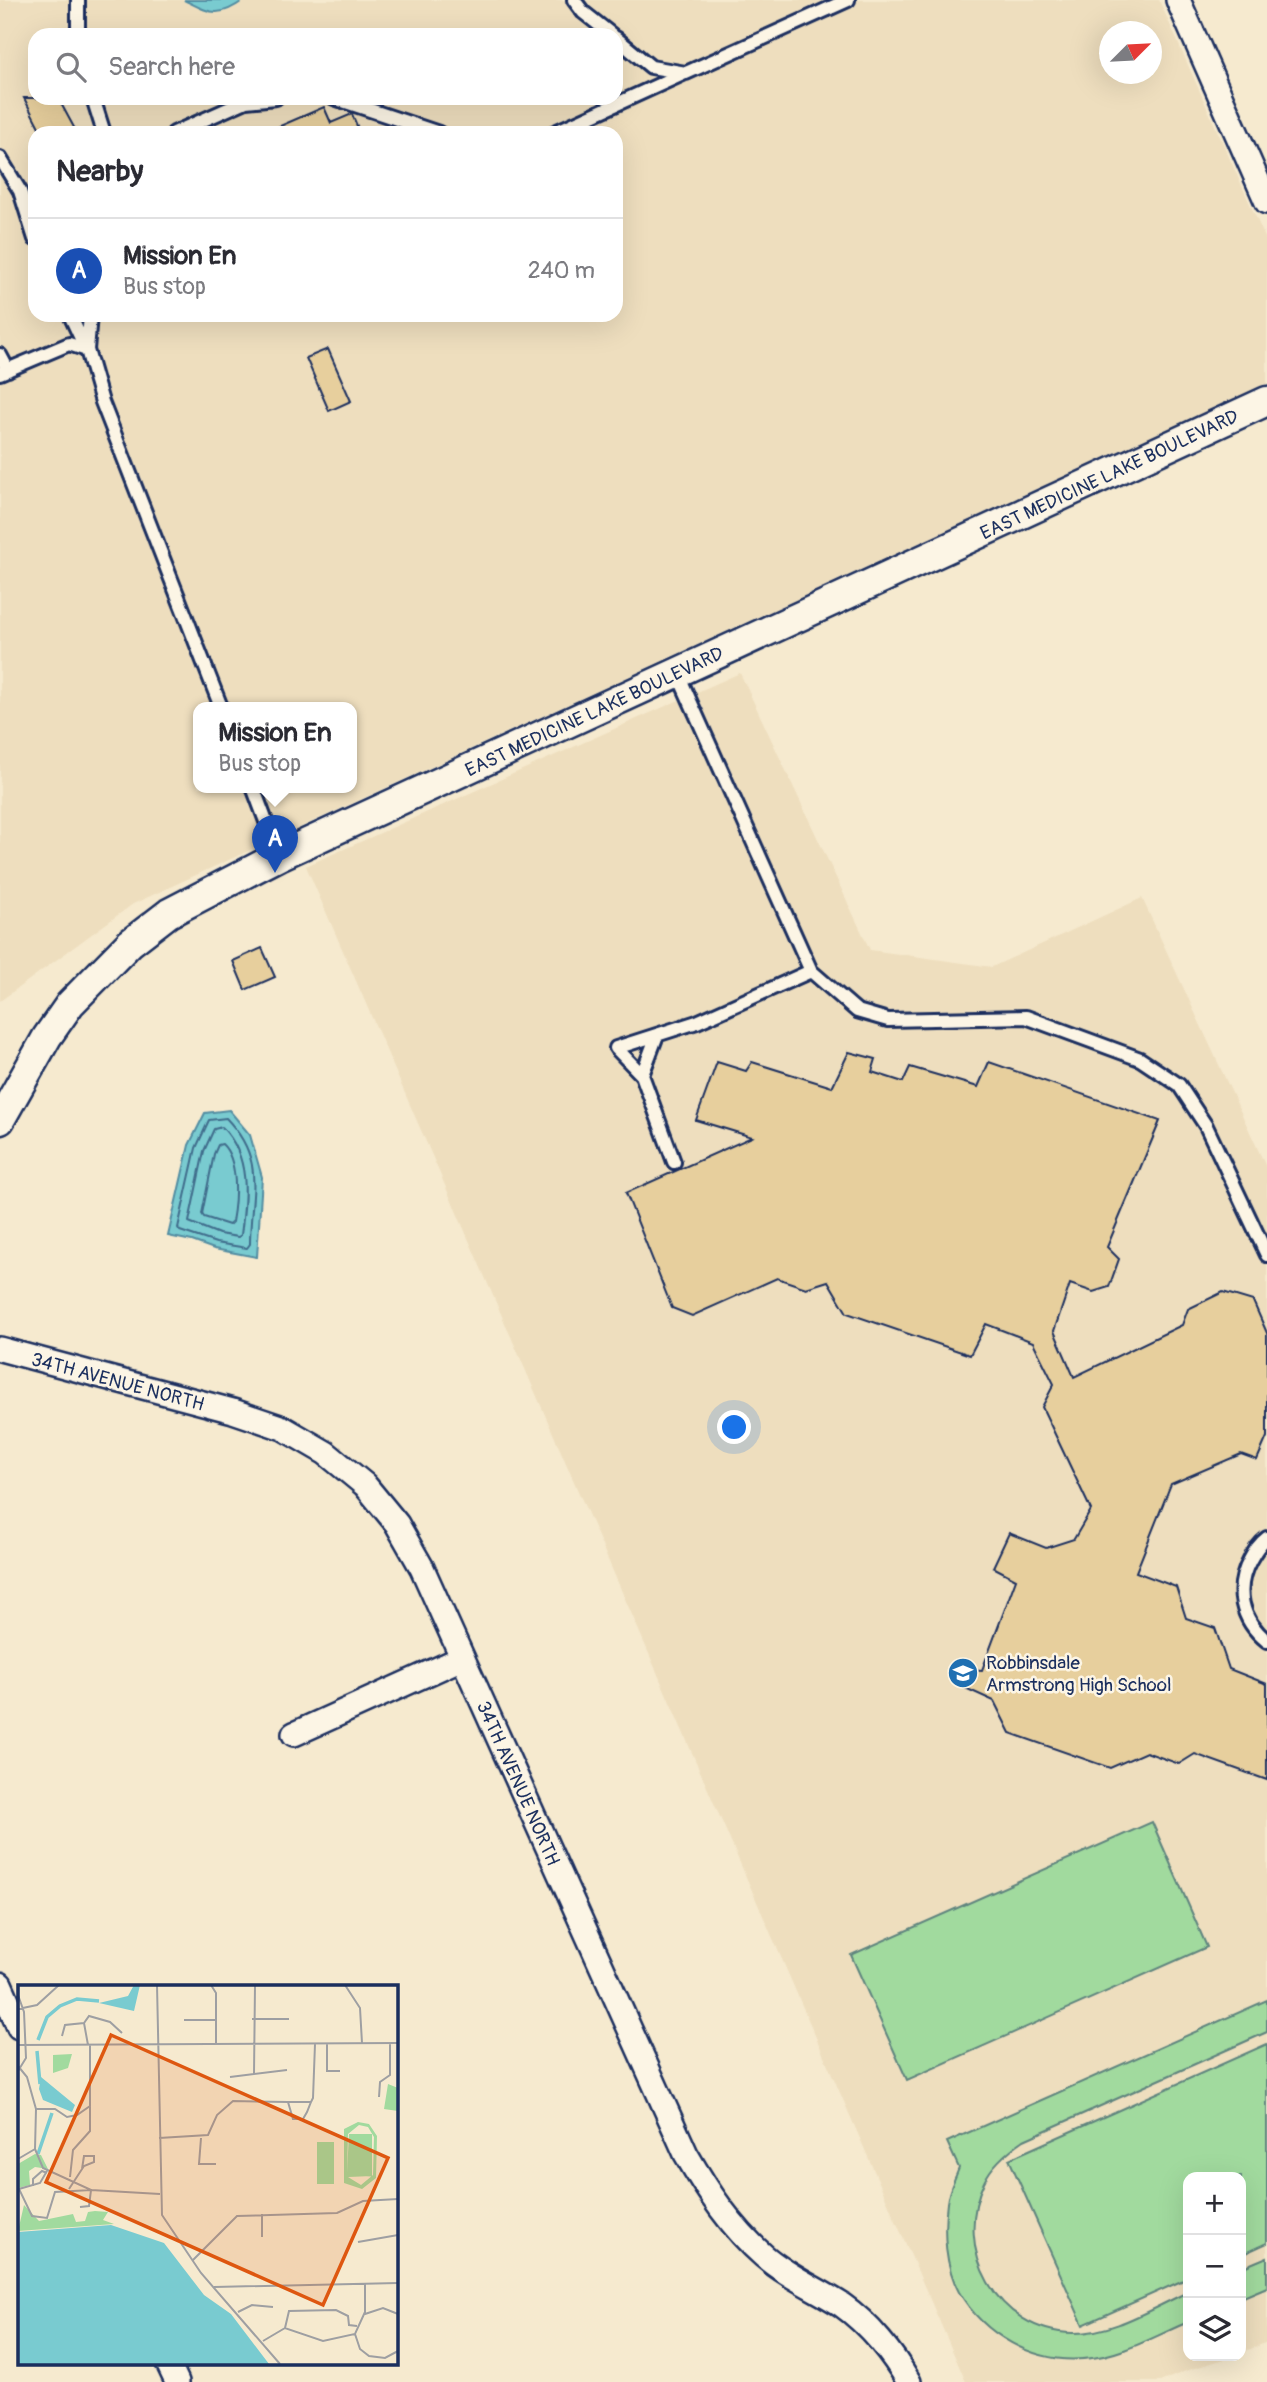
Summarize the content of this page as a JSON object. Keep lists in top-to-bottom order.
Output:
{
  "streets": {
    "street": ["EAST MEDICINE LAKE BOULEVARD", "34TH AVENUE NORTH"]
  },
  "places": {
    "school or university": ["Robbinsdale Armstrong High School"]
  },
  "north": "top right",
  "page": {
    "search": "Search here",
    "heading": "Nearby",
    "list": [
      {
        "mark": "A",
        "name": "Mission En",
        "note": "Bus stop",
        "value": "240 m"
      }
    ],
    "popup": ["Mission En", "Bus stop"],
    "pins": "A",
    "map_buttons": ["+", "−"]
  }
}
